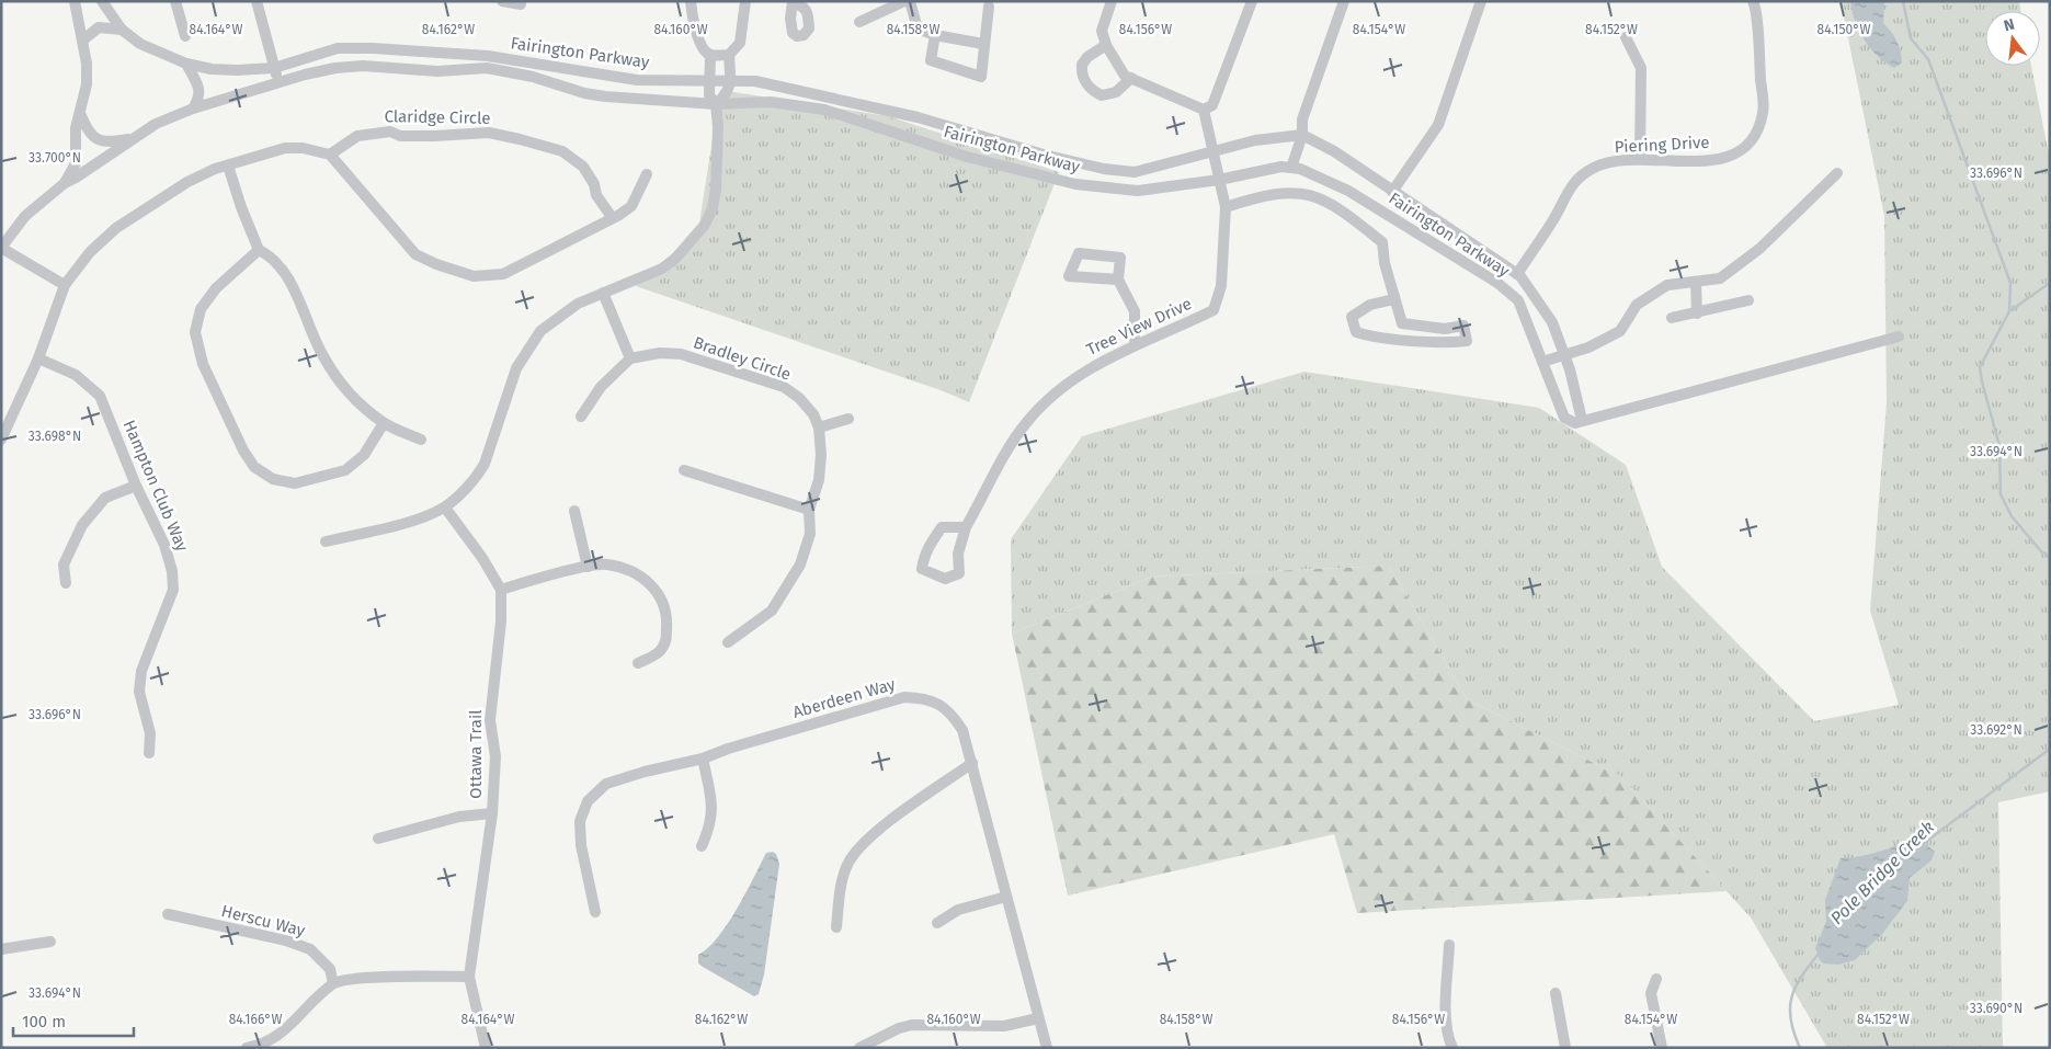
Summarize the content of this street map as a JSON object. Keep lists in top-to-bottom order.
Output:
{
  "streets": {
    "street": [
      "Fairington Parkway",
      "Claridge Circle",
      "Piering Drive",
      "Tree View Drive",
      "Bradley Circle",
      "Hampton Club Way",
      "Aberdeen Way",
      "Ottawa Trail",
      "Herscu Way"
    ]
  },
  "crossings": [
    ["Fairington Parkway", "Piering Drive"],
    ["Fairington Parkway", "Tree View Drive"]
  ],
  "water": ["Pole Bridge Creek"],
  "scale_bar": "100 m",
  "north": "top",
  "coordinates": [
    "84.164°W",
    "84.162°W",
    "84.160°W",
    "84.158°W",
    "84.156°W",
    "84.154°W",
    "84.152°W",
    "84.150°W",
    "33.700°N",
    "33.696°N",
    "33.698°N",
    "33.694°N",
    "33.692°N",
    "33.690°N",
    "84.166°W"
  ]
}
